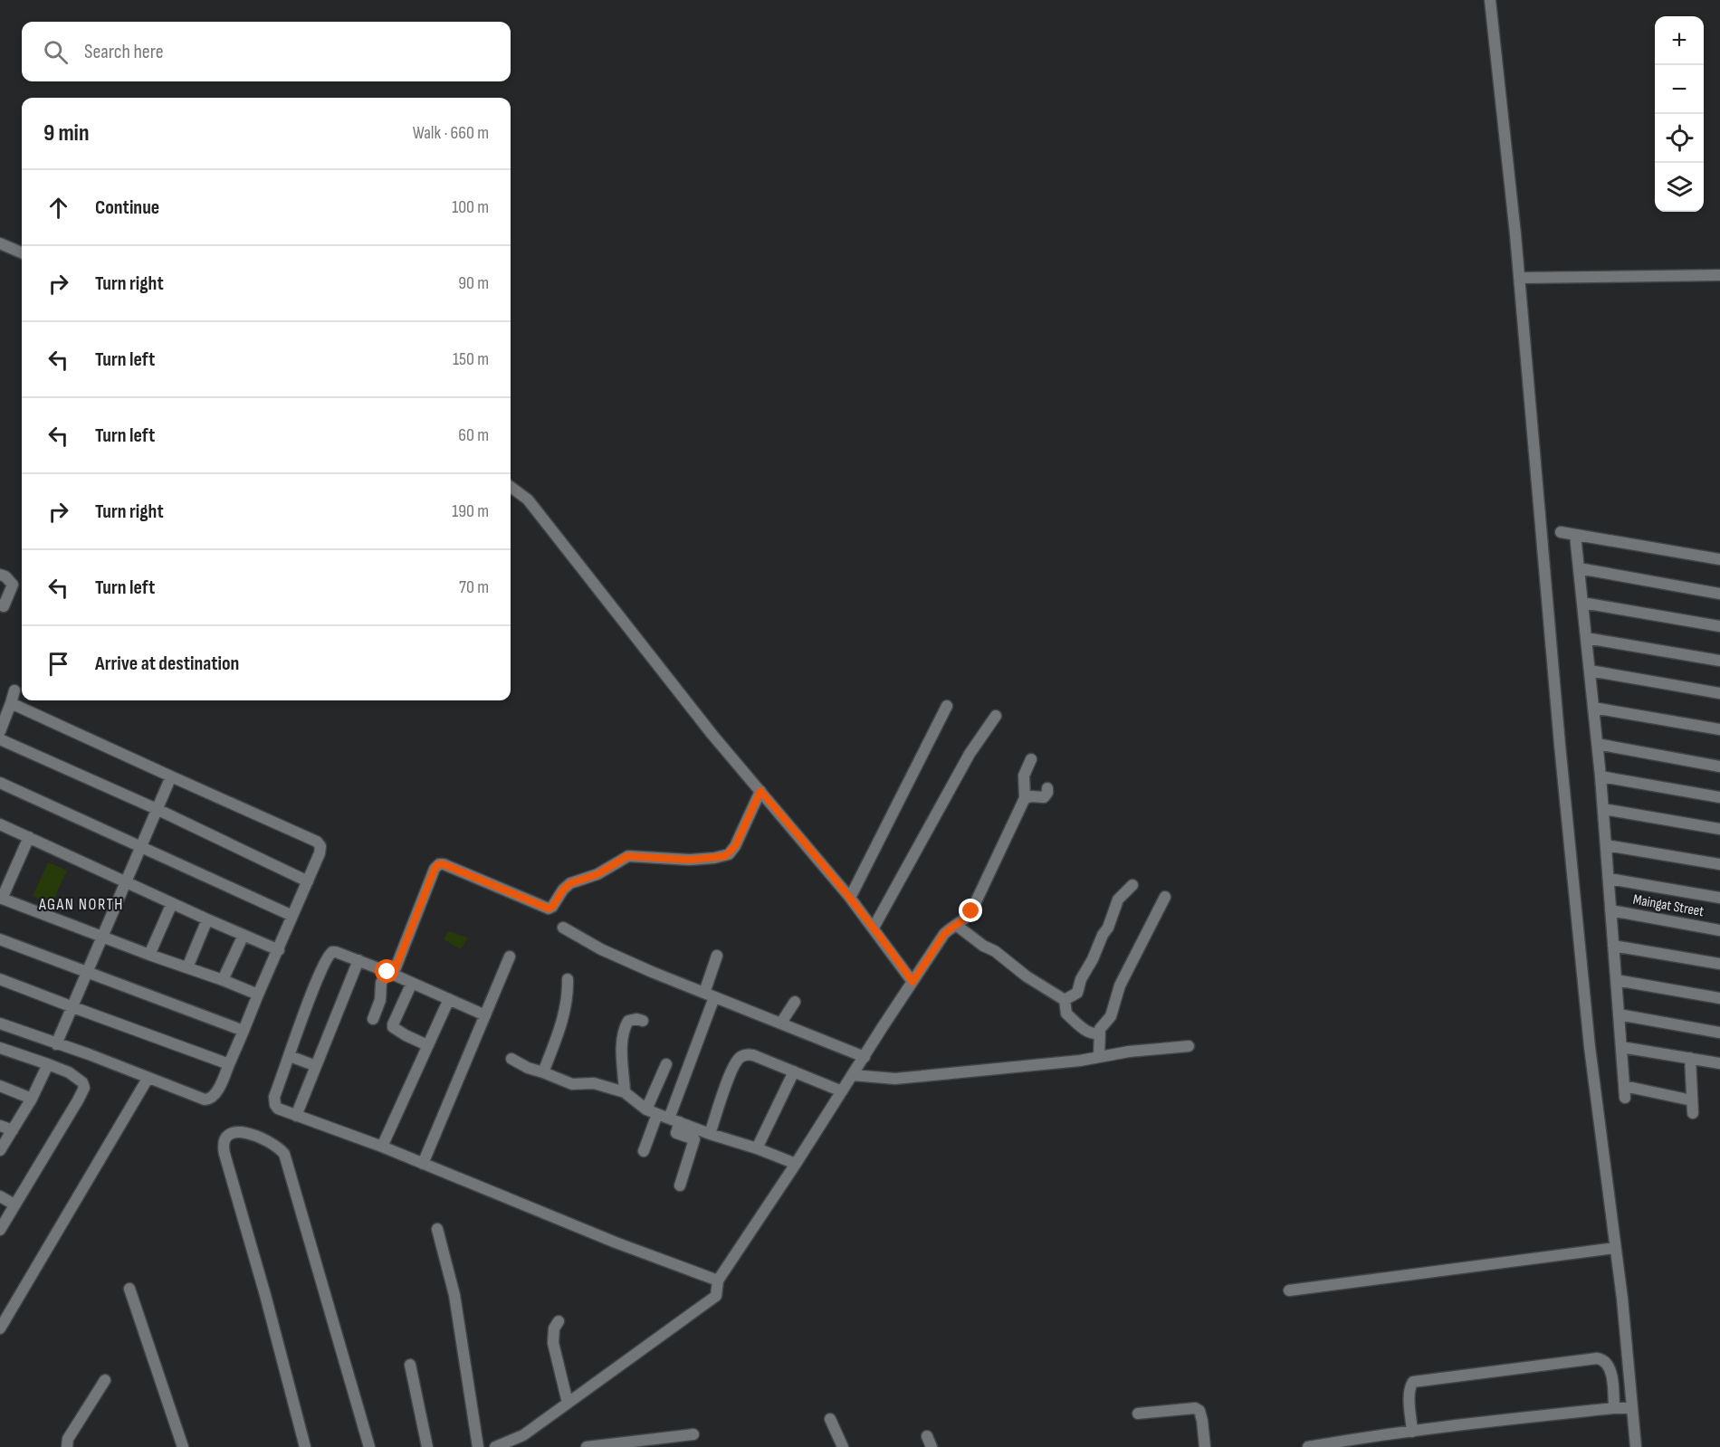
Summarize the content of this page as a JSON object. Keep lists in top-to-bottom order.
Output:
{
  "streets": {
    "street": ["Maingat Street"]
  },
  "districts": ["AGAN NORTH"],
  "page": {
    "map_buttons": ["+", "−"],
    "search": "Search here",
    "heading": ["9 min", "Walk · 660 m"],
    "list": [
      ["Continue", "100 m"],
      ["Turn right", "90 m"],
      ["Turn left", "150 m"],
      ["Turn left", "60 m"],
      ["Turn right", "190 m"],
      ["Turn left", "70 m"],
      "Arrive at destination"
    ]
  }
}
